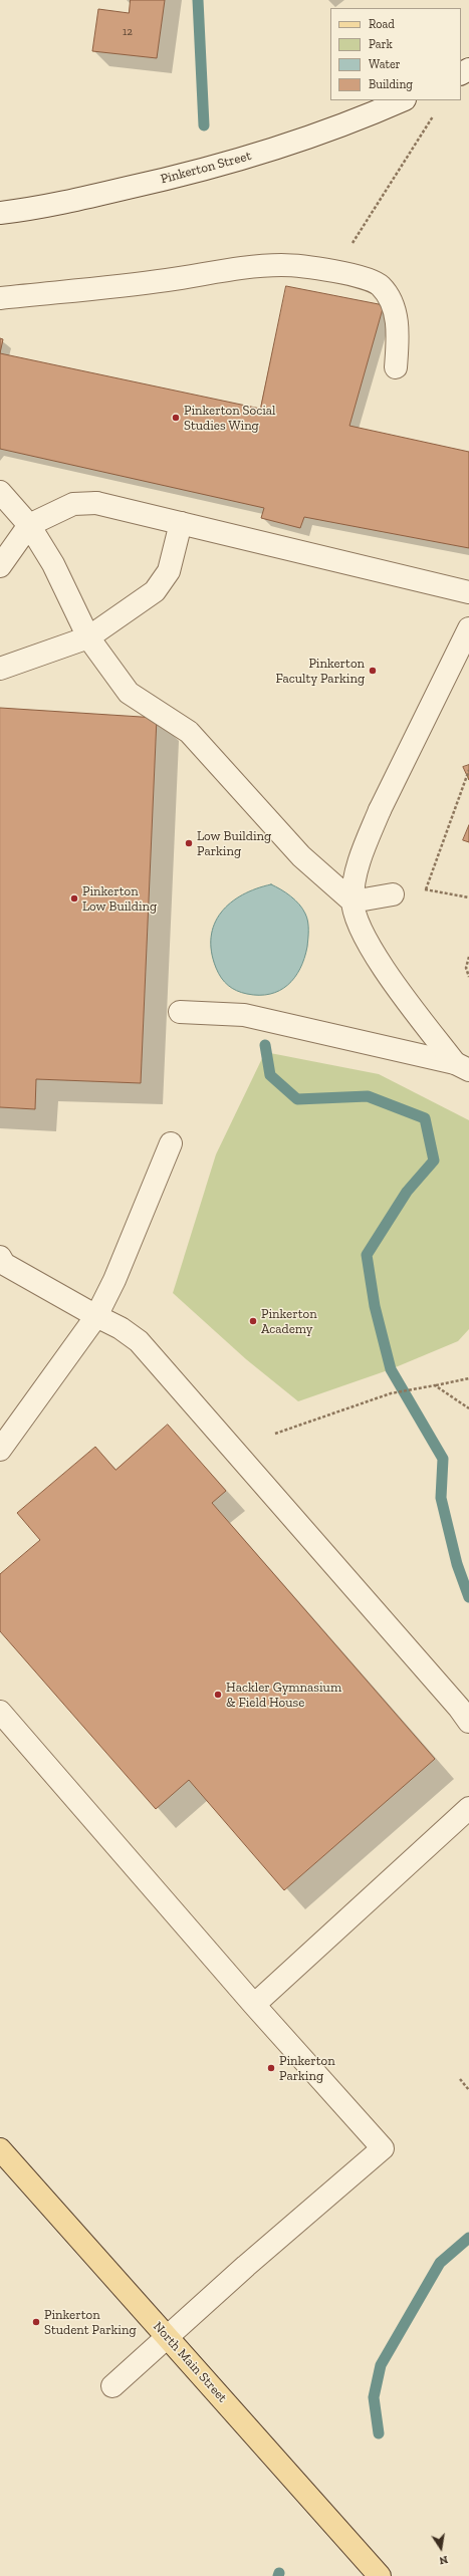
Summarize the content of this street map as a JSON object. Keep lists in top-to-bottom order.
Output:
{
  "streets": {
    "main road": ["North Main Street"],
    "street": ["Pinkerton Street"]
  },
  "places": [
    "Pinkerton Social Studies Wing",
    "Pinkerton Faculty Parking",
    "Low Building Parking",
    "Pinkerton Low Building",
    "Pinkerton Academy",
    "Hackler Gymnasium & Field House",
    "Pinkerton Parking",
    "Pinkerton Student Parking"
  ],
  "house_numbers": ["12"],
  "legend": [
    "Road",
    "Park",
    "Water",
    "Building"
  ],
  "north": "bottom"
}
